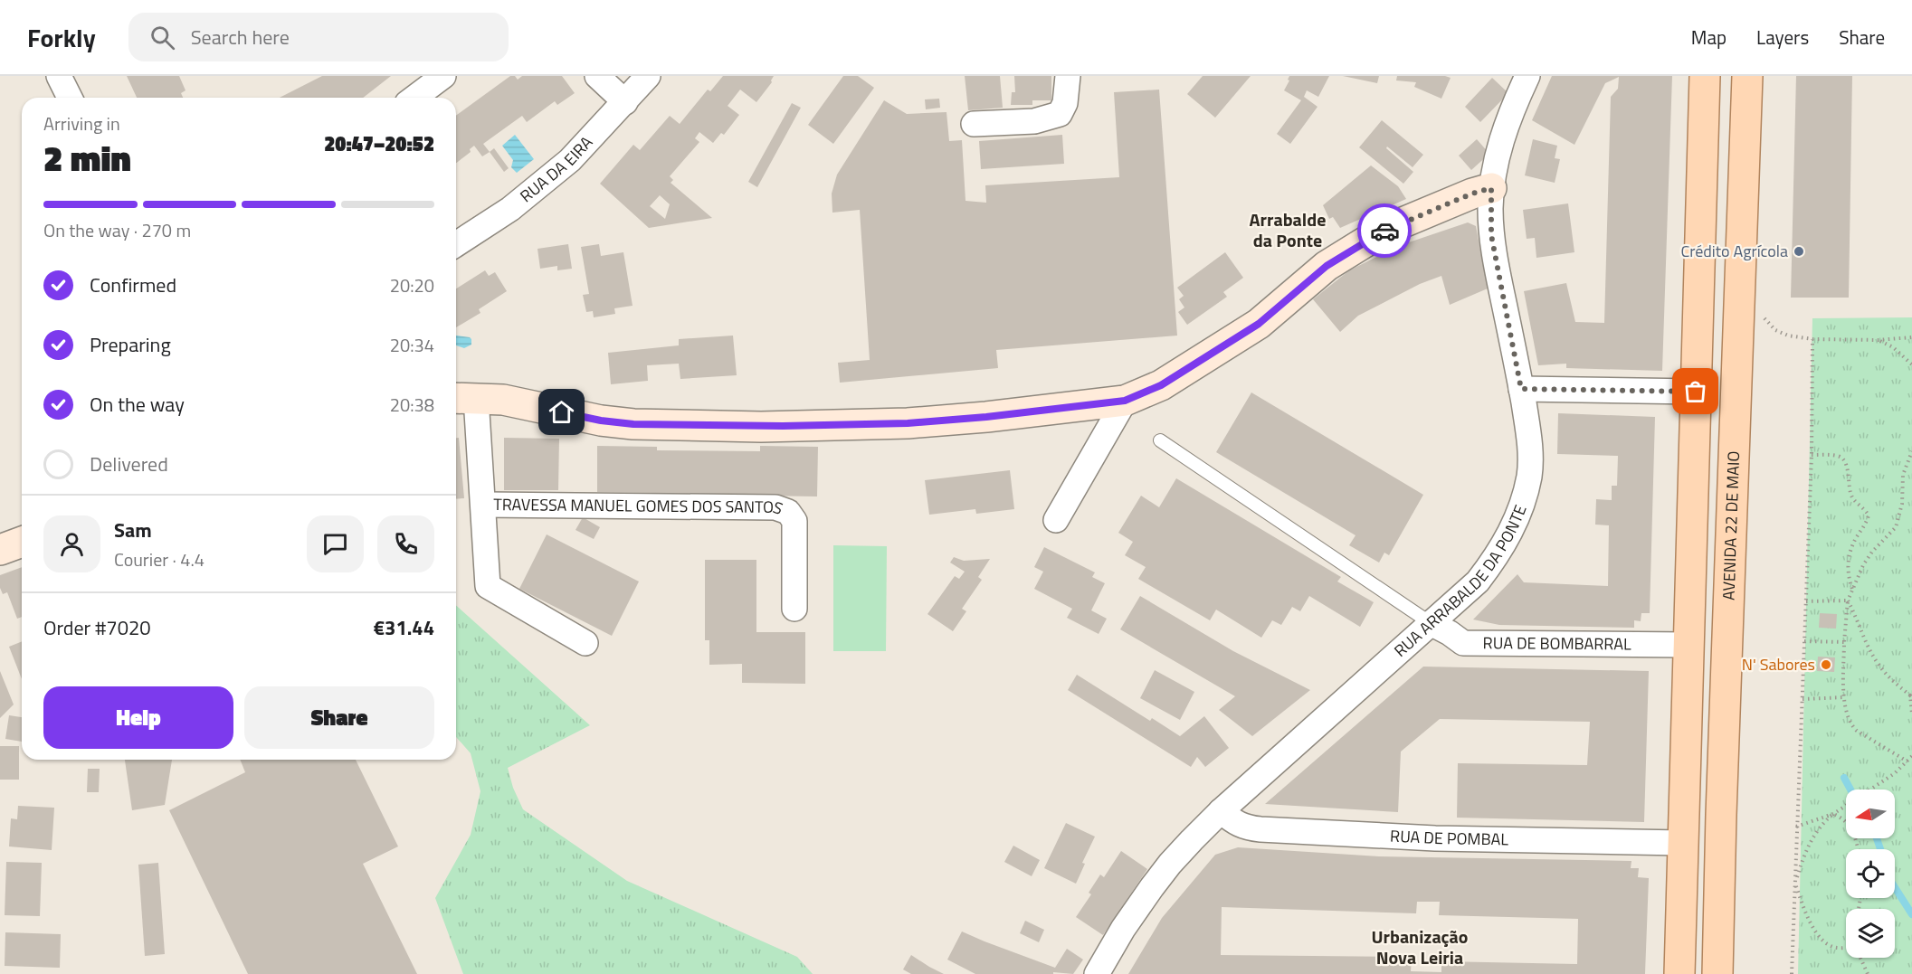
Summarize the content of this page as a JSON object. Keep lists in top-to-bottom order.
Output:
{
  "streets": {
    "main road": ["AVENIDA 22 DE MAIO"],
    "street": [
      "RUA DA EIRA",
      "TRAVESSA MANUEL GOMES DOS SANTOS",
      "RUA ARRABALDE DA PONTE",
      "RUA DE BOMBARRAL",
      "RUA DE POMBAL"
    ]
  },
  "crossings": [
    ["RUA ARRABALDE DA PONTE", "RUA DE BOMBARRAL"],
    ["RUA ARRABALDE DA PONTE", "RUA DE POMBAL"]
  ],
  "districts": ["Arrabalde da Ponte", "Urbanização Nova Leiria"],
  "places": ["Crédito Agrícola", "N' Sabores"],
  "north": "left",
  "page": {
    "header": "Forkly",
    "search": "Search here",
    "nav": ["Map", "Layers", "Share"],
    "heading": ["2 min", "Arriving in", "20:47–20:52"],
    "panel": [
      "Sam",
      "Courier · 4.4",
      "Order #7020",
      "€31.44"
    ],
    "bar": "On the way · 270 m",
    "list": [
      ["Confirmed", "20:20"],
      ["Preparing", "20:34"],
      ["On the way", "20:38"],
      "Delivered"
    ],
    "buttons": ["Help", "Share"]
  }
}
